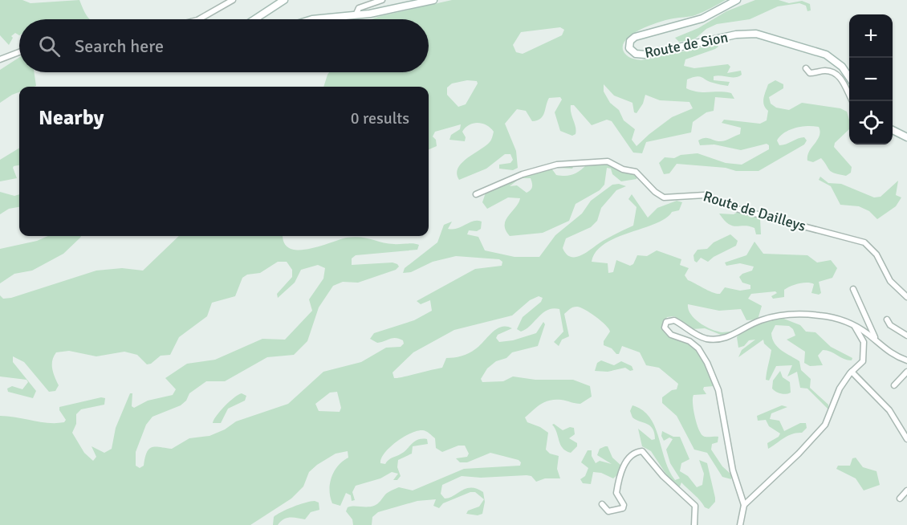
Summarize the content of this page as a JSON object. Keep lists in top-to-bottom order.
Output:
{
  "streets": {
    "main road": ["Route de Sion"],
    "street": ["Route de Dailleys"]
  },
  "page": {
    "map_buttons": ["+", "−"],
    "search": "Search here",
    "heading": ["Nearby", "0 results"]
  }
}
